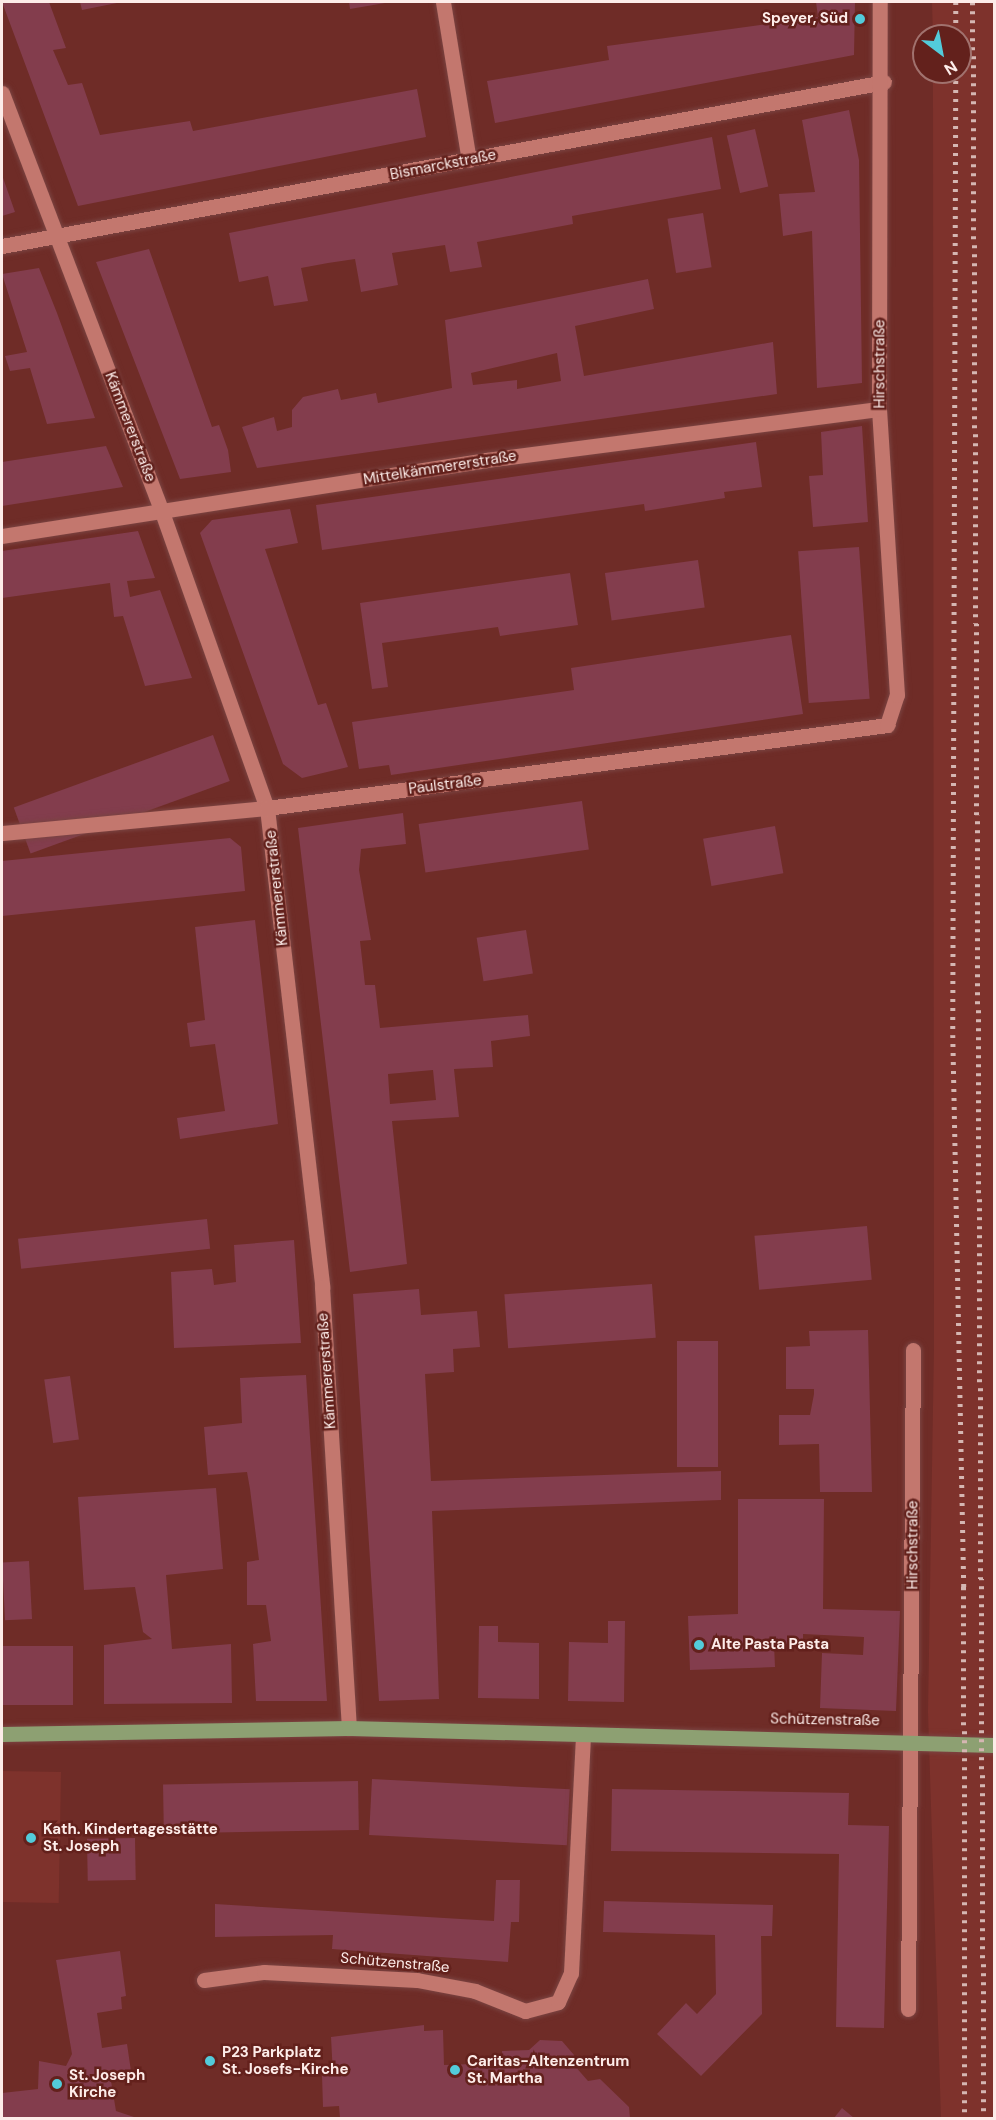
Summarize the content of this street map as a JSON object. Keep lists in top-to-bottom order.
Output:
{
  "streets": {
    "main road": ["Schützenstraße"],
    "street": [
      "Bismarckstraße",
      "Hirschstraße",
      "Kämmererstraße",
      "Mittelkämmererstraße",
      "Paulstraße"
    ]
  },
  "crossings": [
    ["Bismarckstraße", "Hirschstraße"],
    ["Bismarckstraße", "Kämmererstraße"],
    ["Hirschstraße", "Mittelkämmererstraße"],
    ["Hirschstraße", "Paulstraße"],
    ["Hirschstraße", "Schützenstraße"],
    ["Kämmererstraße", "Mittelkämmererstraße"],
    ["Kämmererstraße", "Paulstraße"],
    ["Kämmererstraße", "Schützenstraße"]
  ],
  "places": [
    "Speyer, Süd",
    "Alte Pasta Pasta",
    "Kath. Kindertagesstätte St. Joseph",
    "P23 Parkplatz St. Josefs-Kirche",
    "Caritas-Altenzentrum St. Martha",
    "St. Joseph Kirche"
  ],
  "north": "bottom right"
}
